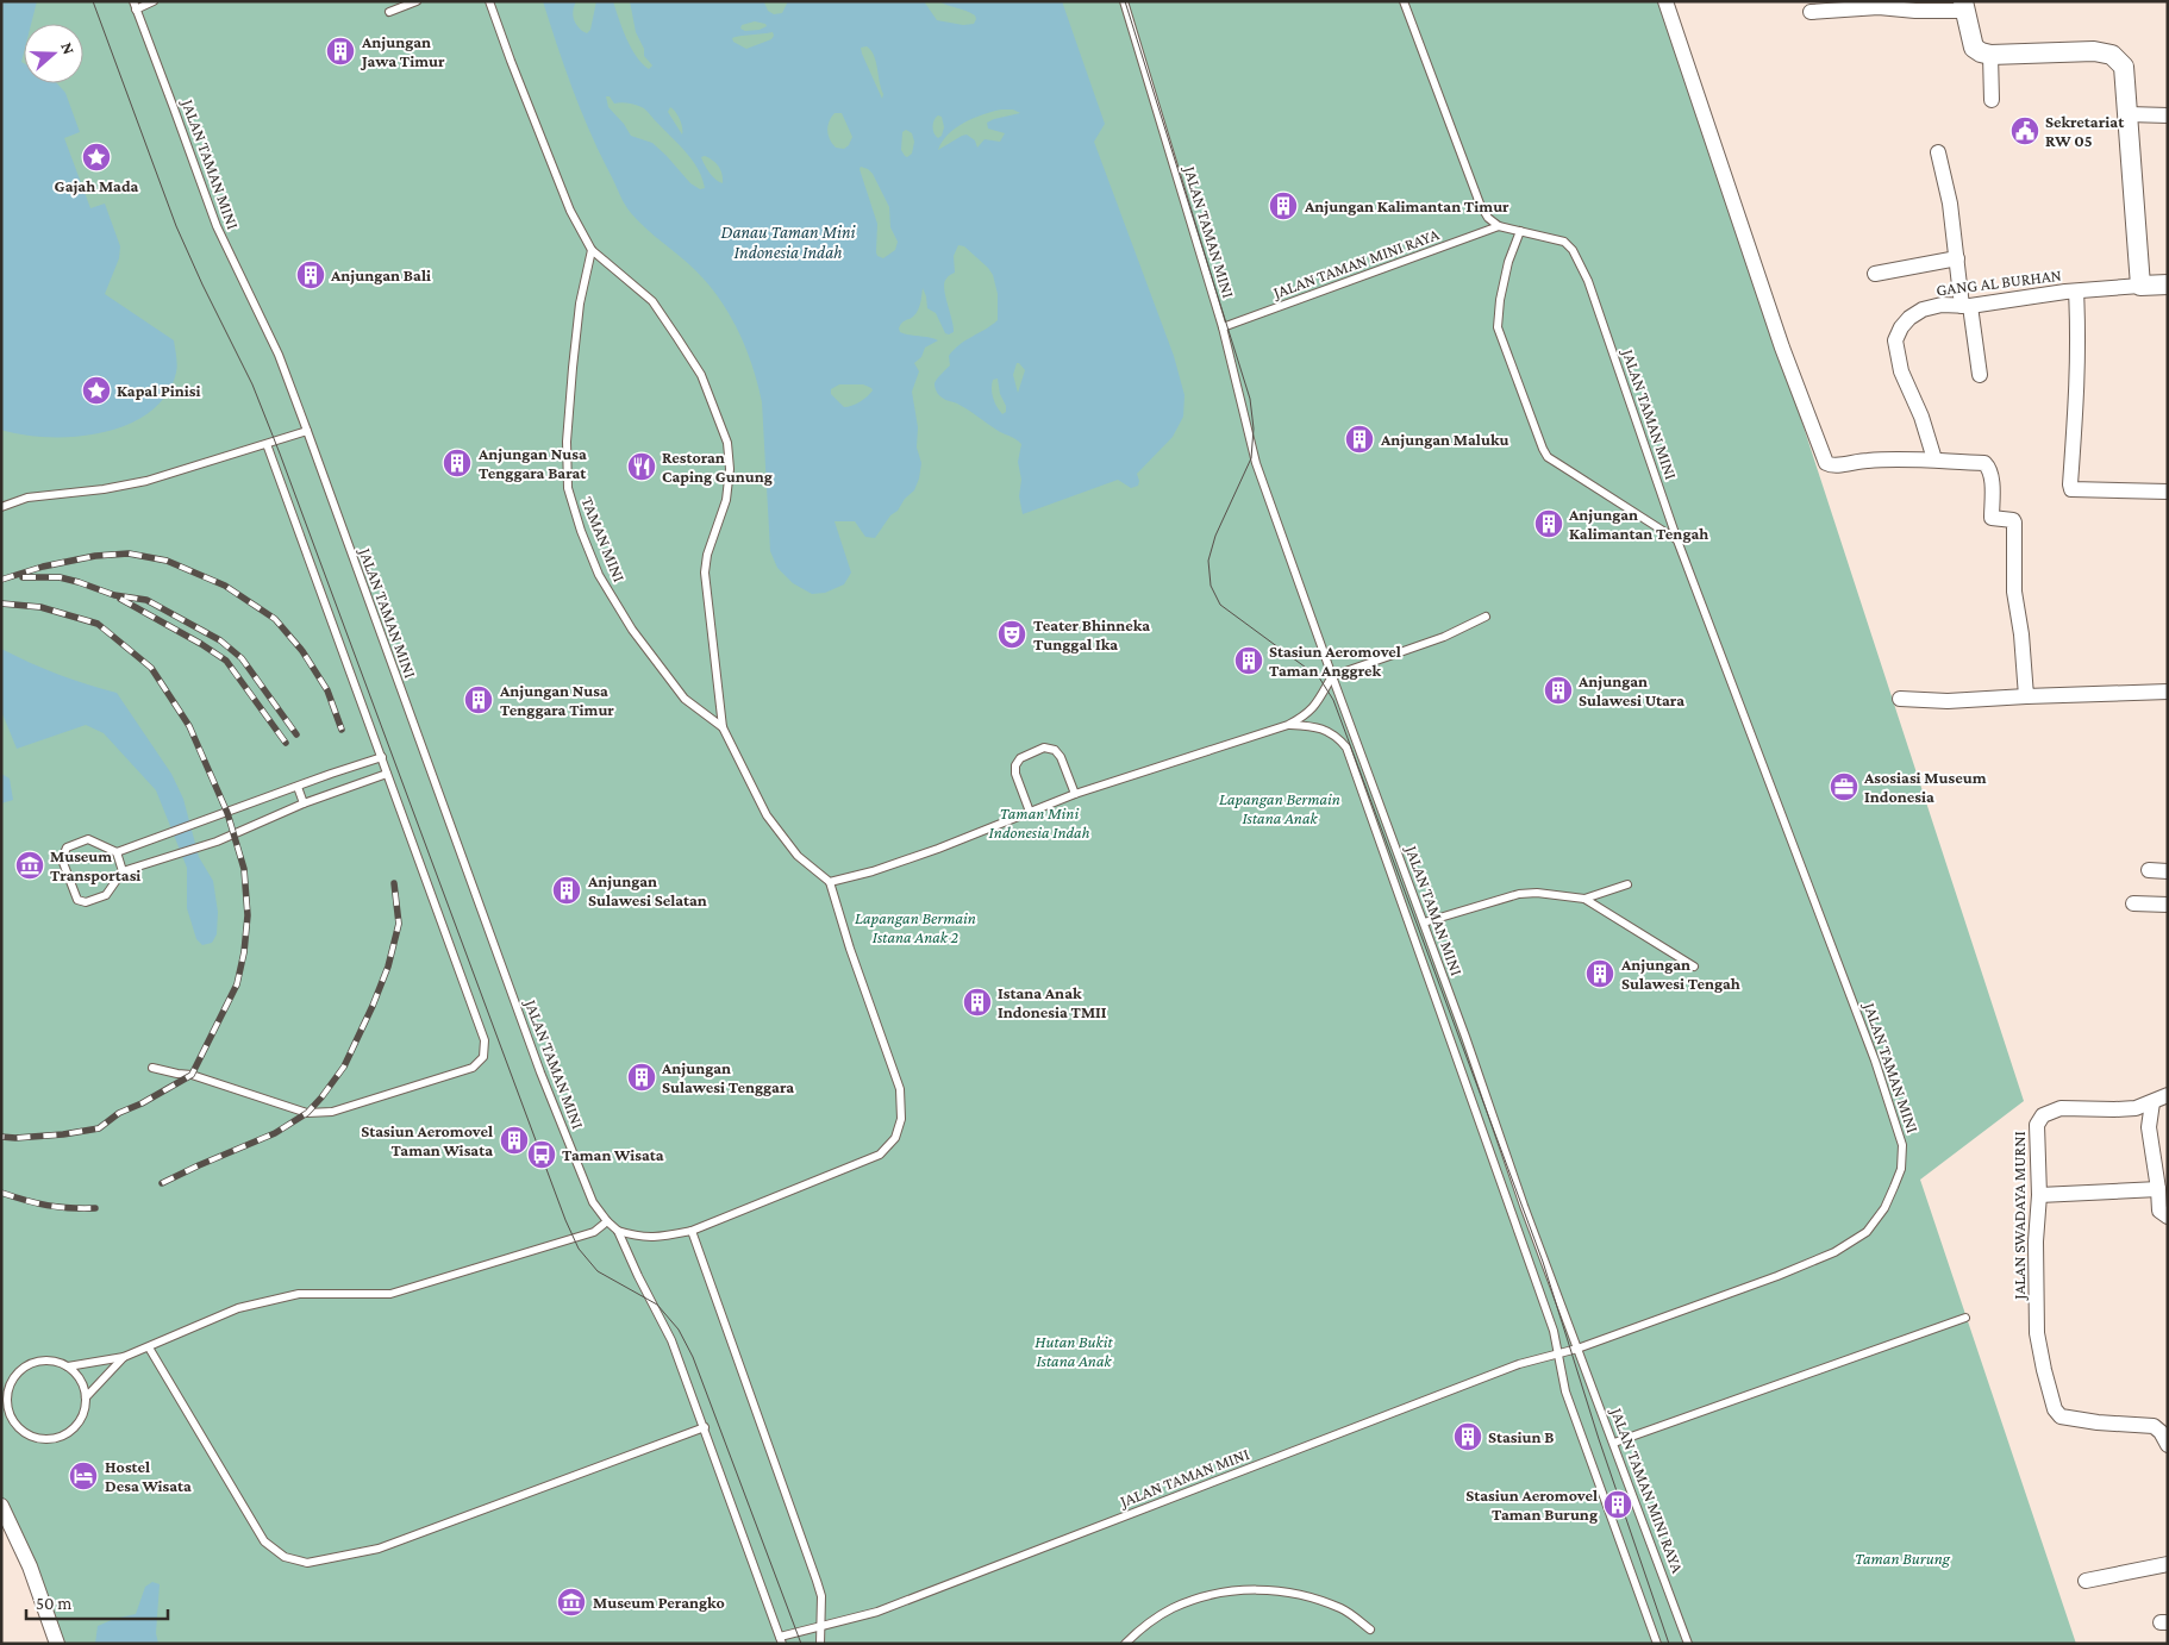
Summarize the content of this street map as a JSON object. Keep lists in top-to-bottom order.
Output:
{
  "streets": {
    "street": ["GANG AL BURHAN", "JALAN SWADAYA MURNI"],
    "lane": ["JALAN TAMAN MINI", "JALAN TAMAN MINI RAYA", "TAMAN MINI"]
  },
  "crossings": [
    ["JALAN TAMAN MINI", "JALAN TAMAN MINI RAYA"]
  ],
  "water": ["Danau Taman Mini Indonesia Indah"],
  "parks": [
    "Lapangan Bermain Istana Anak",
    "Taman Mini Indonesia Indah",
    "Lapangan Bermain Istana Anak 2",
    "Hutan Bukit Istana Anak",
    "Taman Burung"
  ],
  "places": {
    "building": [
      "Anjungan Jawa Timur",
      "Anjungan Kalimantan Timur",
      "Anjungan Bali",
      "Anjungan Maluku",
      "Anjungan Nusa Tenggara Barat",
      "Anjungan Kalimantan Tengah",
      "Stasiun Aeromovel Taman Anggrek",
      "Anjungan Sulawesi Utara",
      "Anjungan Nusa Tenggara Timur",
      "Anjungan Sulawesi Selatan",
      "Anjungan Sulawesi Tengah",
      "Istana Anak Indonesia TMII",
      "Anjungan Sulawesi Tenggara",
      "Stasiun Aeromovel Taman Wisata",
      "Stasiun B",
      "Stasiun Aeromovel Taman Burung"
    ],
    "public building": ["Sekretariat RW 05"],
    "place": ["Gajah Mada", "Kapal Pinisi"],
    "restaurant": ["Restoran Caping Gunung"],
    "theatre": ["Teater Bhinneka Tunggal Ika"],
    "office": ["Asosiasi Museum Indonesia"],
    "museum": ["Museum Transportasi", "Museum Perangko"],
    "bus stop": ["Taman Wisata"],
    "hotel": ["Hostel Desa Wisata"]
  },
  "scale_bar": "50 m",
  "north": "right"
}
